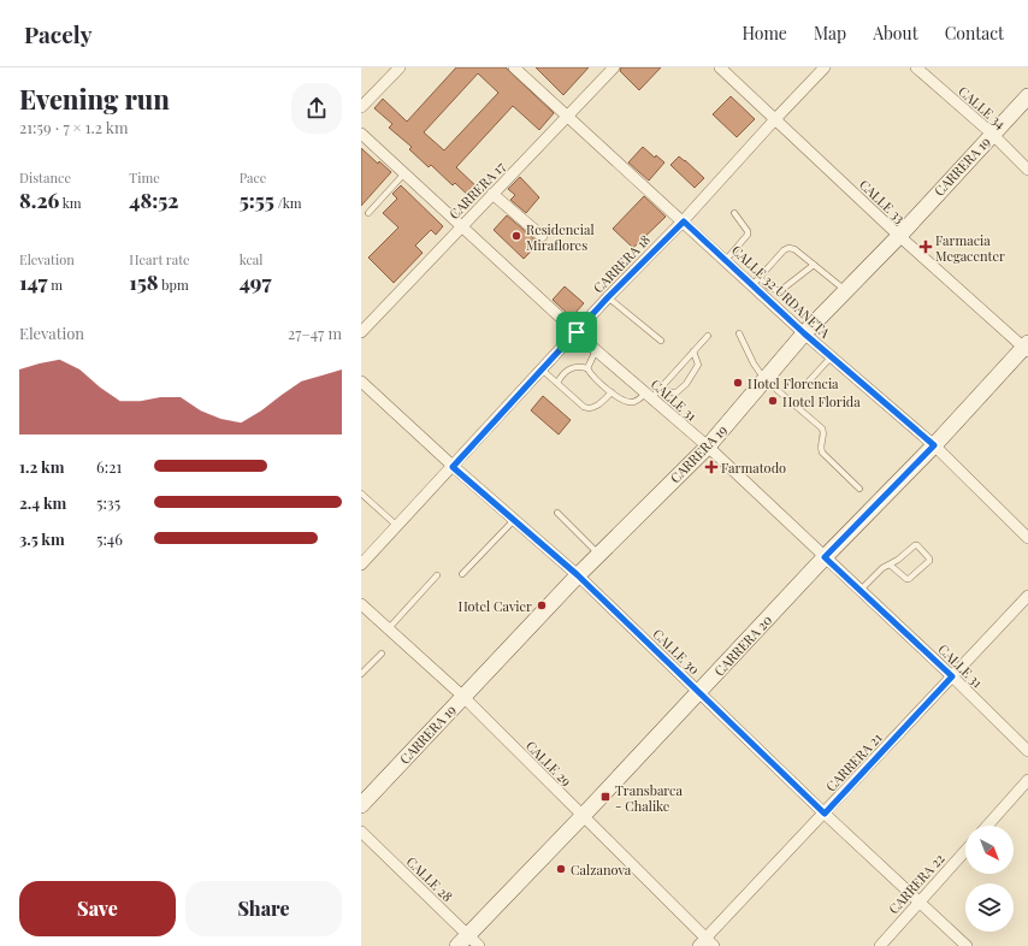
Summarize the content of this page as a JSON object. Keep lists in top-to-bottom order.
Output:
{
  "streets": {
    "street": [
      "CALLE 34",
      "CARRERA 19",
      "CARRERA 17",
      "CALLE 33",
      "CARRERA 18",
      "CALLE 32 URDANETA",
      "CALLE 31",
      "CARRERA 20",
      "CALLE 30",
      "CARRERA 21",
      "CALLE 29",
      "CALLE 28",
      "CARRERA 22"
    ]
  },
  "crossings": [
    ["CALLE 34", "CARRERA 19"],
    ["CARRERA 19", "CALLE 33"],
    ["CARRERA 19", "CALLE 32 URDANETA"],
    ["CARRERA 19", "CALLE 31"],
    ["CARRERA 19", "CALLE 30"],
    ["CARRERA 19", "CALLE 29"],
    ["CARRERA 17", "CALLE 32 URDANETA"],
    ["CARRERA 17", "CALLE 31"],
    ["CALLE 33", "CARRERA 18"],
    ["CALLE 33", "CARRERA 20"],
    ["CARRERA 18", "CALLE 32 URDANETA"],
    ["CARRERA 18", "CALLE 31"],
    ["CARRERA 18", "CALLE 30"],
    ["CALLE 32 URDANETA", "CARRERA 20"],
    ["CALLE 31", "CARRERA 20"],
    ["CALLE 31", "CARRERA 21"],
    ["CARRERA 20", "CALLE 30"],
    ["CARRERA 20", "CALLE 29"],
    ["CARRERA 20", "CALLE 28"],
    ["CALLE 30", "CARRERA 21"],
    ["CALLE 30", "CARRERA 22"],
    ["CARRERA 21", "CALLE 29"]
  ],
  "places": {
    "other": [
      "Residencial Miraflores",
      "Hotel Florencia",
      "Hotel Florida",
      "Hotel Cavier",
      "Calzanova"
    ],
    "health": ["Farmacia Megacenter", "Farmatodo"],
    "transit": ["Transbarca - Chalike"]
  },
  "north": "bottom right",
  "page": {
    "header": "Pacely",
    "nav": [
      "Home",
      "Map",
      "About",
      "Contact"
    ],
    "heading": ["Evening run", "21:59 · 7 × 1.2 km"],
    "stats": [
      ["Distance", "8.26 km"],
      ["Time", "48:52"],
      ["Pace", "5:55 /km"],
      ["Elevation", "147 m"],
      ["Heart rate", "158 bpm"],
      ["kcal", "497"]
    ],
    "chart": ["Elevation", "27–47 m"],
    "list": [
      {
        "name": "1.2 km",
        "note": "6:21"
      },
      {
        "name": "2.4 km",
        "note": "5:35"
      },
      {
        "name": "3.5 km",
        "note": "5:46"
      }
    ],
    "buttons": ["Save", "Share"]
  }
}
